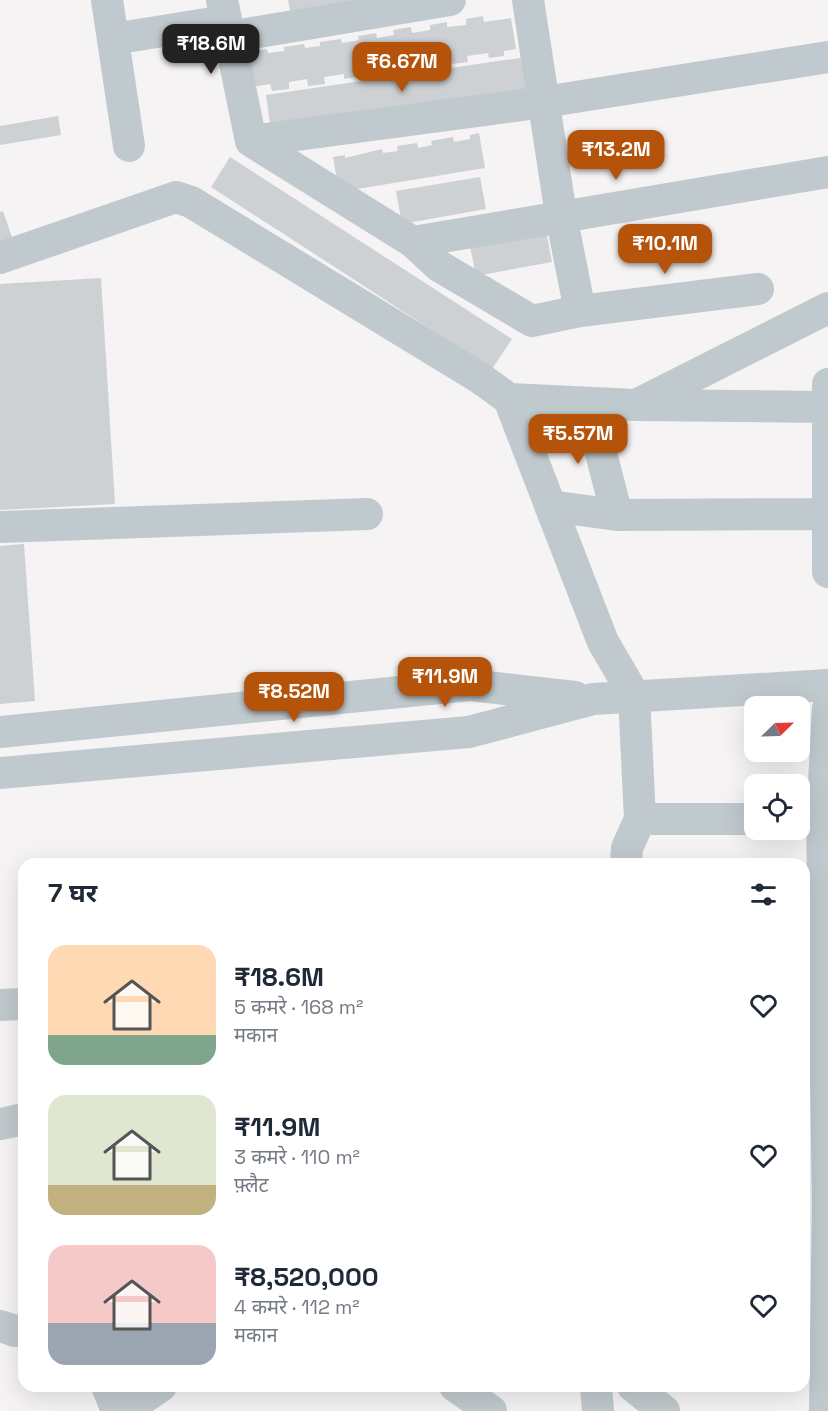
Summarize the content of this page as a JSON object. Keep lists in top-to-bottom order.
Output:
{
  "north": "top right",
  "page": {
    "price": [
      "₹18.6M",
      "₹6.67M",
      "₹13.2M",
      "₹10.1M",
      "₹5.57M",
      "₹11.9M",
      "₹8.52M"
    ],
    "heading": "7 घर",
    "list": [
      {
        "name": "₹18.6M",
        "note": "5 कमरे · 168 m² · मकान"
      },
      {
        "name": "₹11.9M",
        "note": "3 कमरे · 110 m² · फ़्लैट"
      },
      {
        "name": "₹8,520,000",
        "note": "4 कमरे · 112 m² · मकान"
      }
    ]
  }
}
